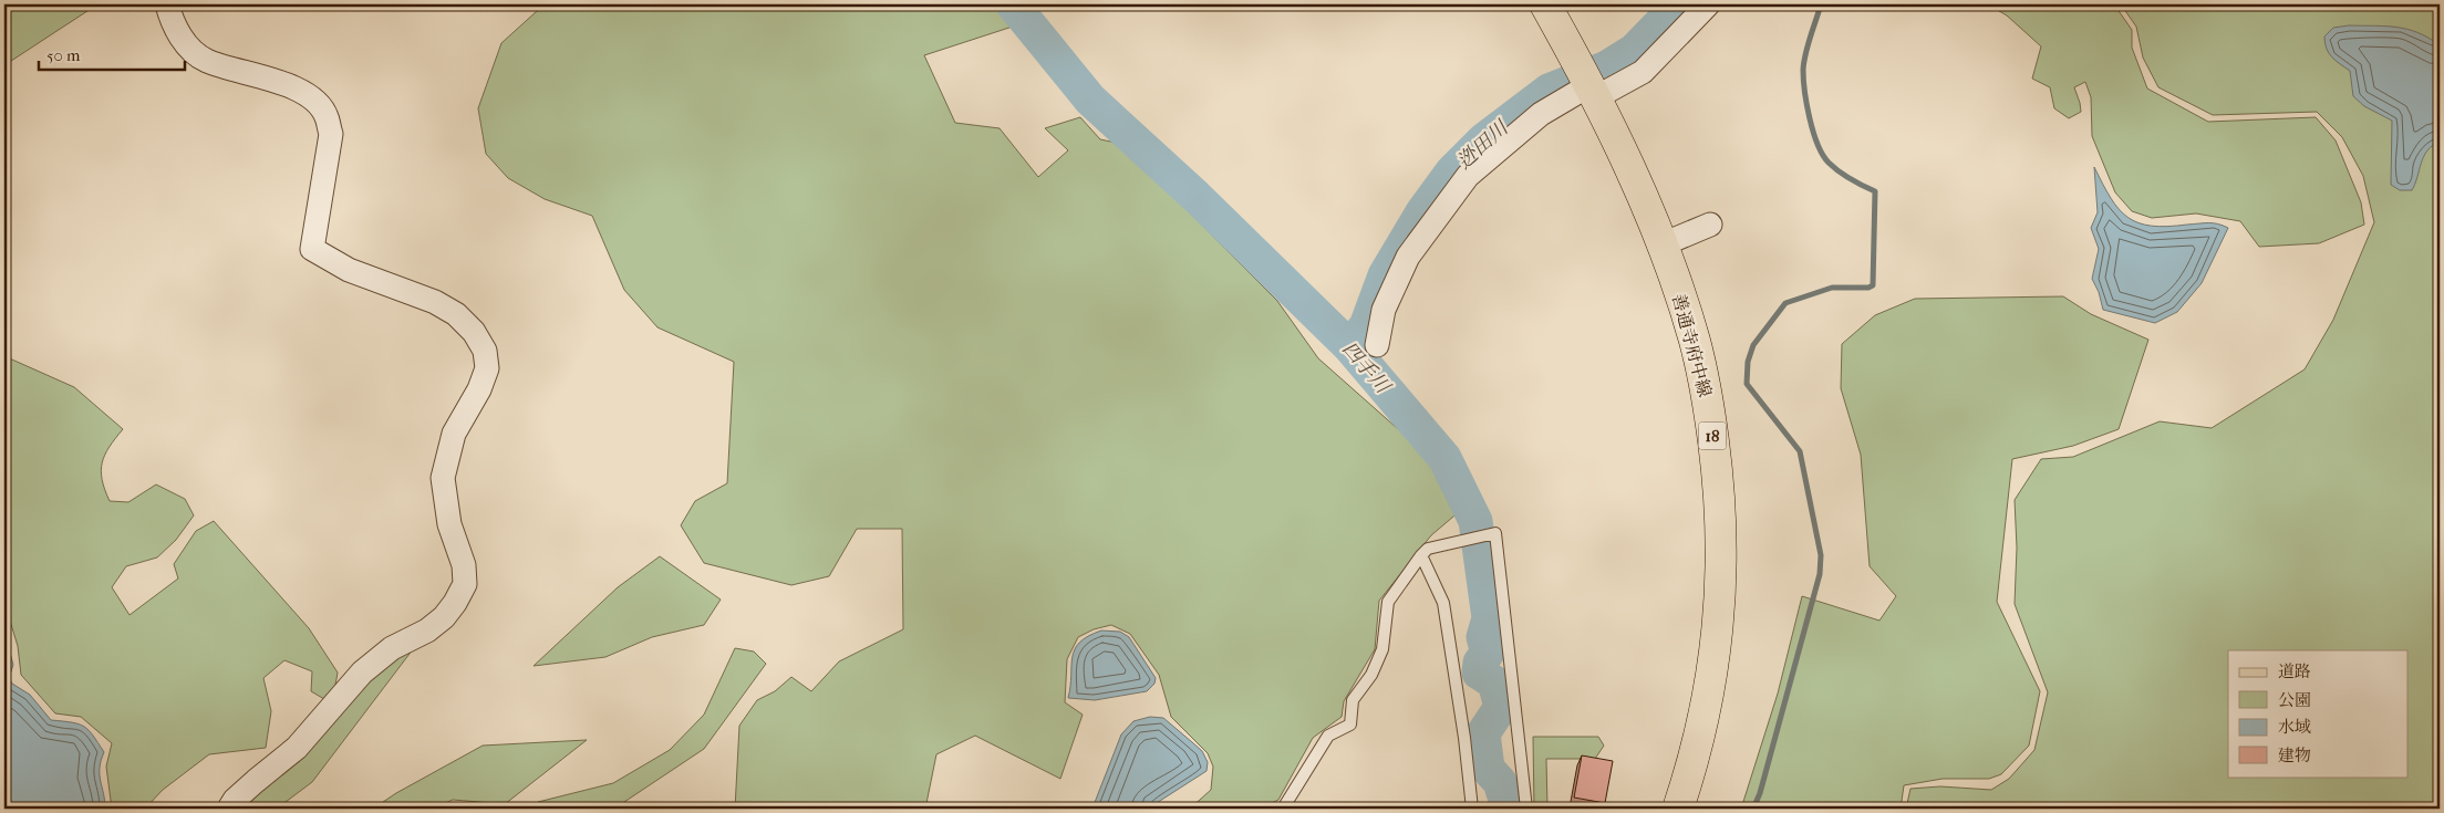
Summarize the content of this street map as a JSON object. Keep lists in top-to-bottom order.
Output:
{
  "streets": {
    "main road": ["善通寺府中線", "18"]
  },
  "water": ["迯田川", "四手川"],
  "legend": [
    "道路",
    "公園",
    "水域",
    "建物"
  ],
  "scale_bar": "50 m"
}
